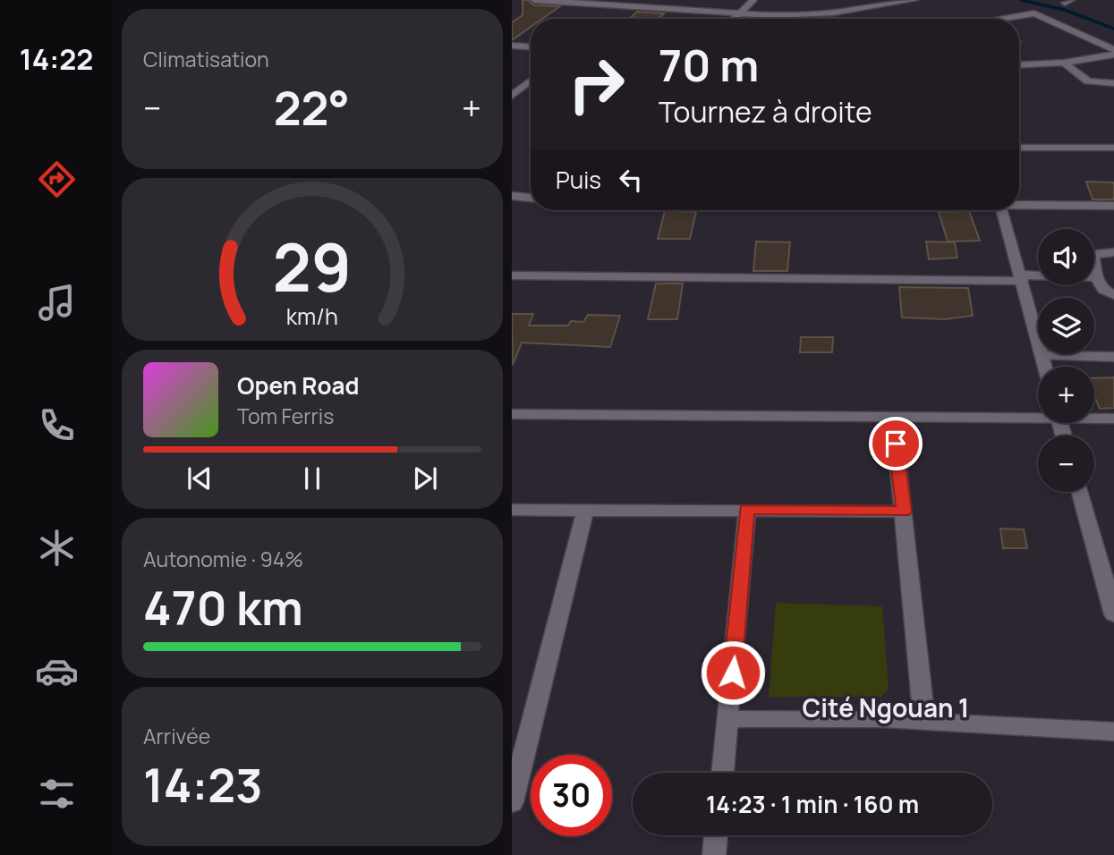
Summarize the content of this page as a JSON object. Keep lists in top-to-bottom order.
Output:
{
  "districts": ["Cité Ngouan 1"],
  "page": {
    "tabs": "14:22",
    "tile": [
      "Climatisation",
      ["Autonomie · 94%", "470 km"],
      ["Arrivée", "14:23"]
    ],
    "turn": ["70 m", "Tournez à droite"],
    "heat": ["−", "22°", "+"],
    "then": "Puis",
    "map_buttons": ["+", "−"],
    "song": ["Open Road", "Tom Ferris"],
    "limit": "30",
    "trip": "14:23 · 1 min · 160 m",
    "gauge": ["29", "km/h"]
  }
}
